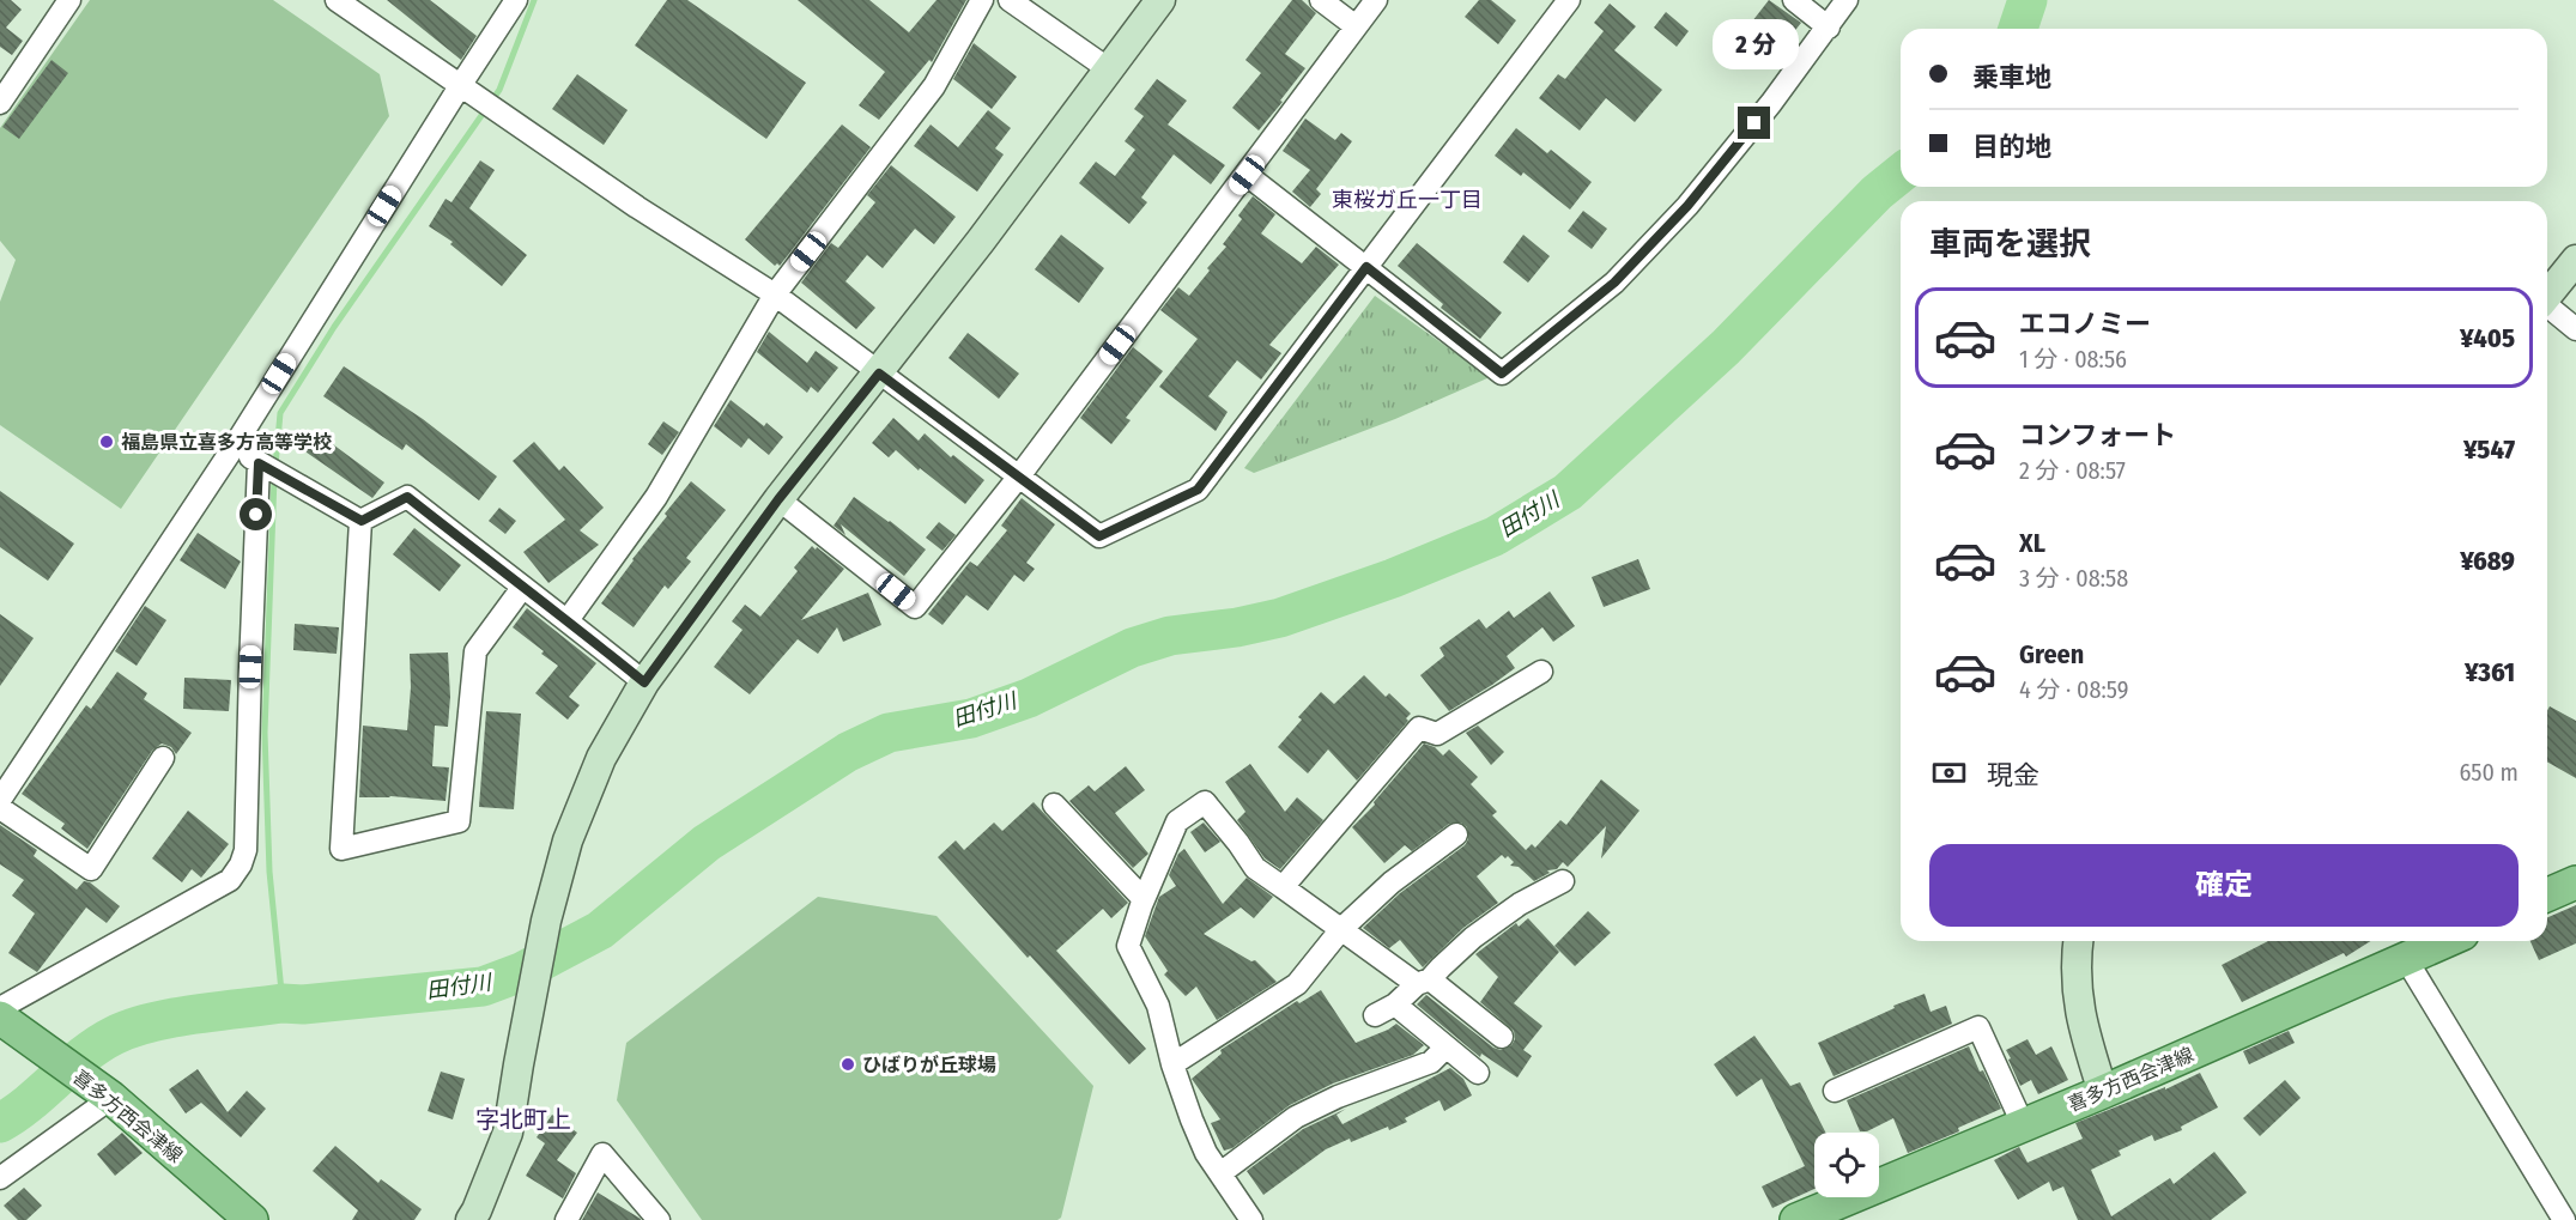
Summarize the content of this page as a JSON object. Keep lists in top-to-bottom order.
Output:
{
  "streets": {
    "main road": ["喜多方西会津線"]
  },
  "districts": ["東桜ガ丘一丁目", "字北町上"],
  "water": ["田付川"],
  "places": ["福島県立喜多方高等学校", "ひばりが丘球場"],
  "page": {
    "bubble": "2 分",
    "banner": ["乗車地", "目的地"],
    "heading": "車両を選択",
    "list": [
      {
        "name": "エコノミー",
        "note": "1 分 · 08:56",
        "value": "¥405"
      },
      {
        "name": "コンフォート",
        "note": "2 分 · 08:57",
        "value": "¥547"
      },
      {
        "name": "XL",
        "note": "3 分 · 08:58",
        "value": "¥689"
      },
      {
        "name": "Green",
        "note": "4 分 · 08:59",
        "value": "¥361"
      }
    ],
    "pay": ["現金", "650 m"],
    "buttons": "確定"
  }
}
